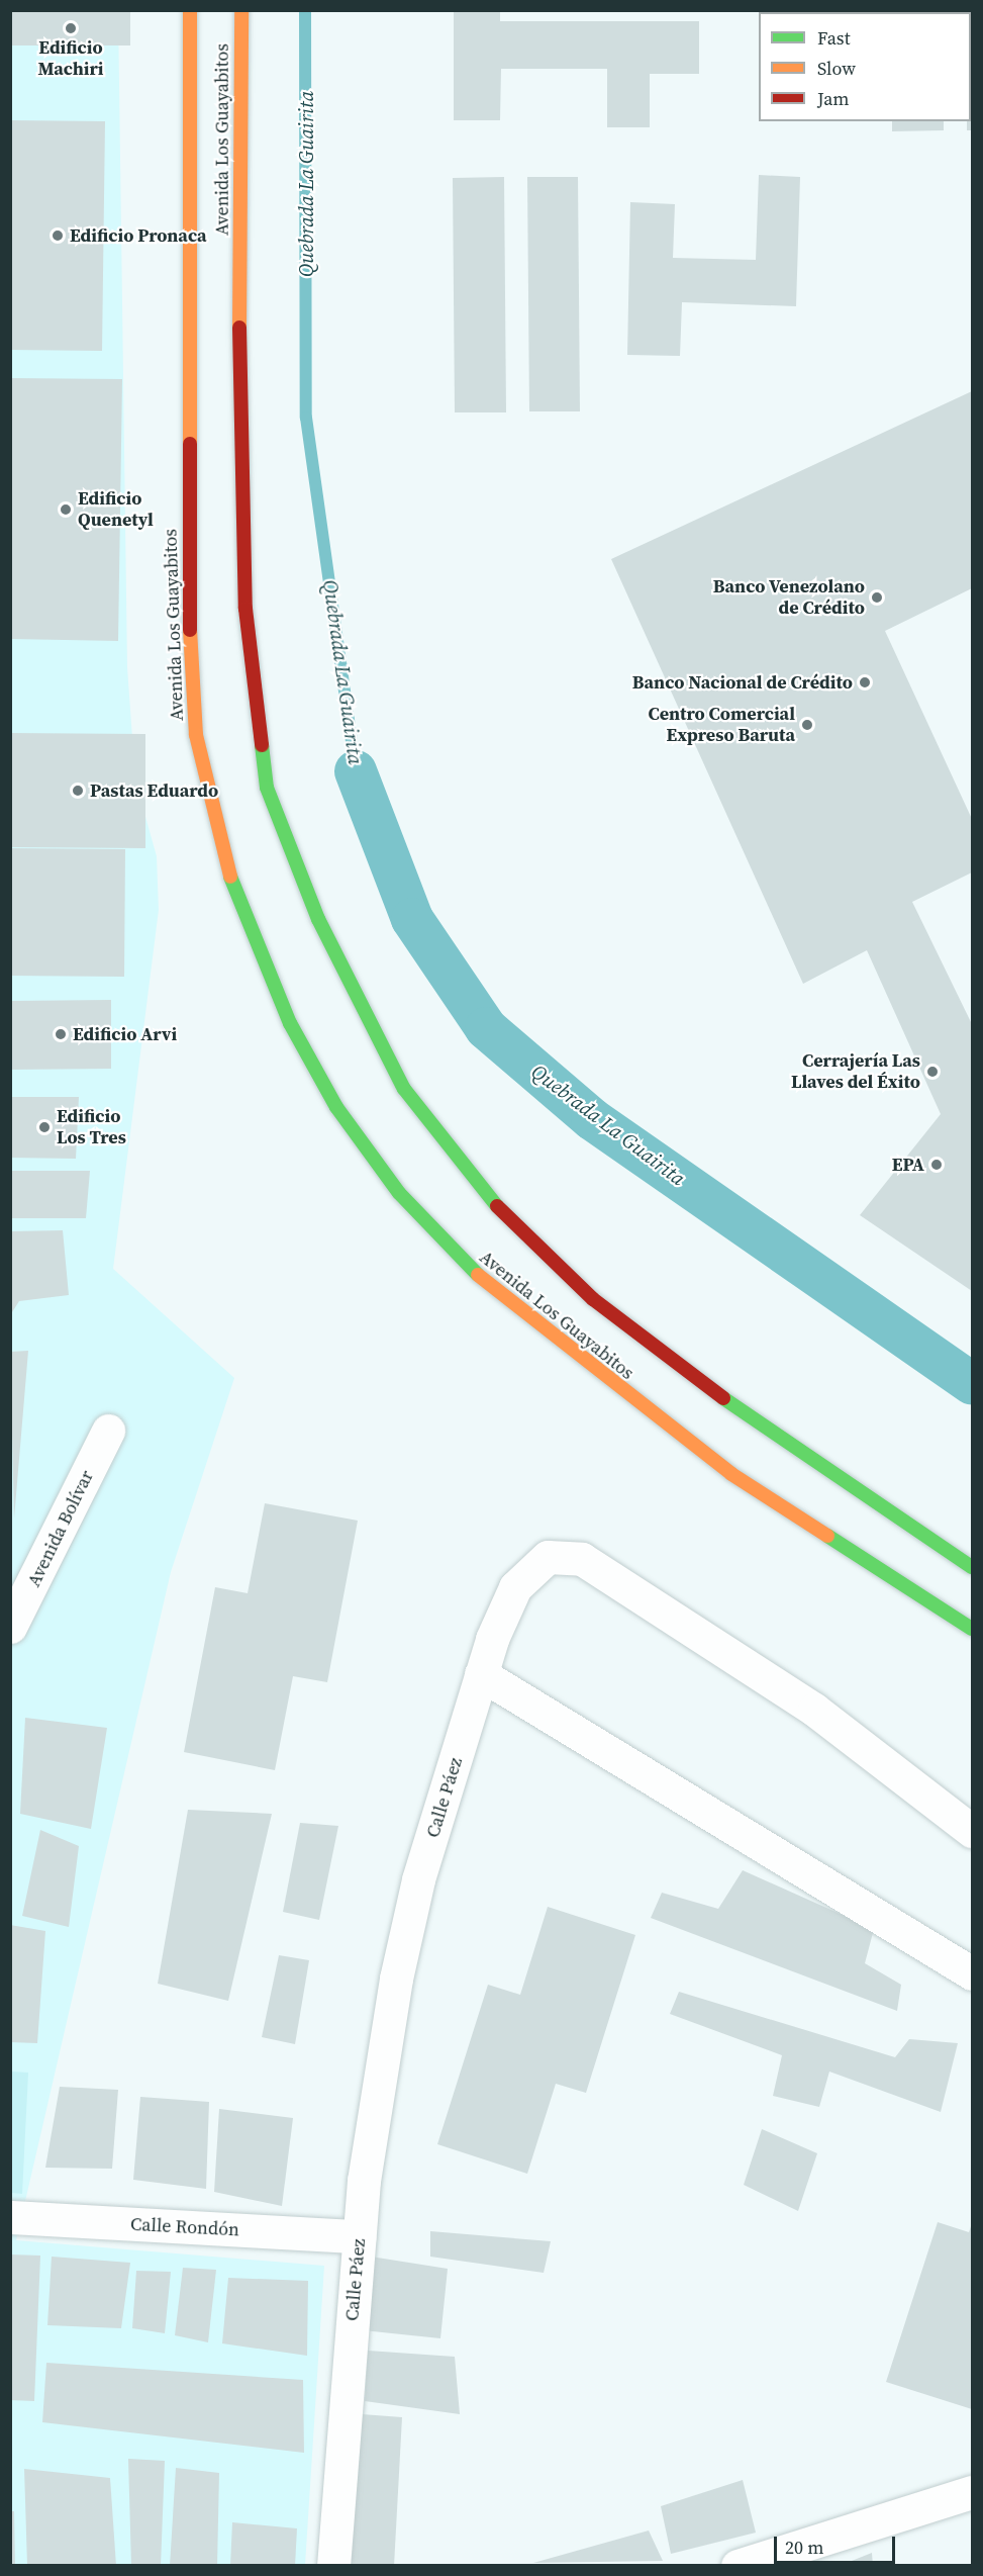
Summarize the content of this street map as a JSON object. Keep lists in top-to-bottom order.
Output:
{
  "streets": {
    "main road": ["Avenida Los Guayabitos"],
    "street": ["Avenida Bolívar", "Calle Páez", "Calle Rondón"]
  },
  "crossings": [
    ["Calle Páez", "Calle Rondón"]
  ],
  "water": ["Quebrada La Guairita"],
  "places": [
    "Edificio Machiri",
    "Edificio Pronaca",
    "Edificio Quenetyl",
    "Banco Venezolano de Crédito",
    "Banco Nacional de Crédito",
    "Centro Comercial Expreso Baruta",
    "Pastas Eduardo",
    "Edificio Arvi",
    "Cerrajería Las Llaves del Éxito",
    "Edificio Los Tres",
    "EPA"
  ],
  "legend": ["Fast", "Slow", "Jam"],
  "scale_bar": "20 m"
}
